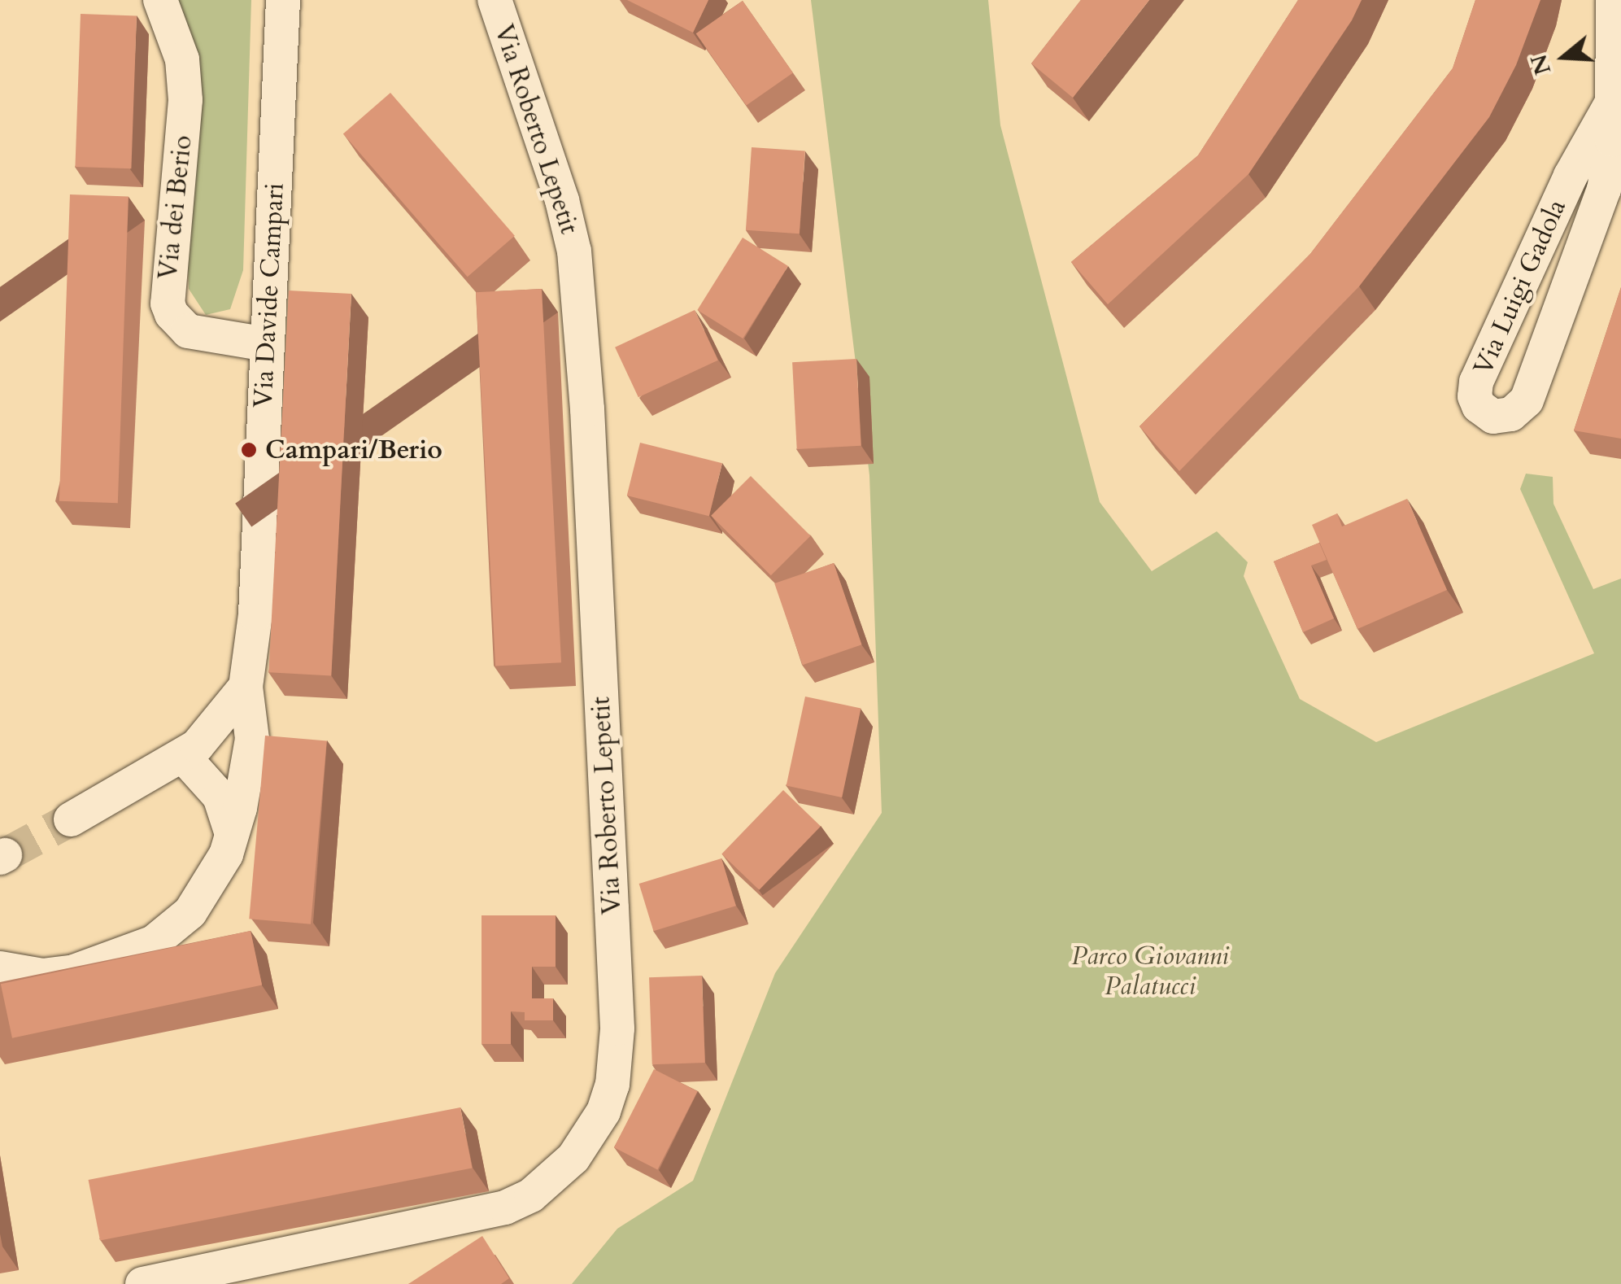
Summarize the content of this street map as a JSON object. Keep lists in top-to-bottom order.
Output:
{
  "streets": {
    "street": [
      "Via Roberto Lepetit",
      "Via dei Berio",
      "Via Luigi Gadola",
      "Via Davide Campari"
    ]
  },
  "crossings": [
    ["Via dei Berio", "Via Davide Campari"]
  ],
  "parks": ["Parco Giovanni Palatucci"],
  "places": ["Campari/Berio"],
  "north": "left"
}
